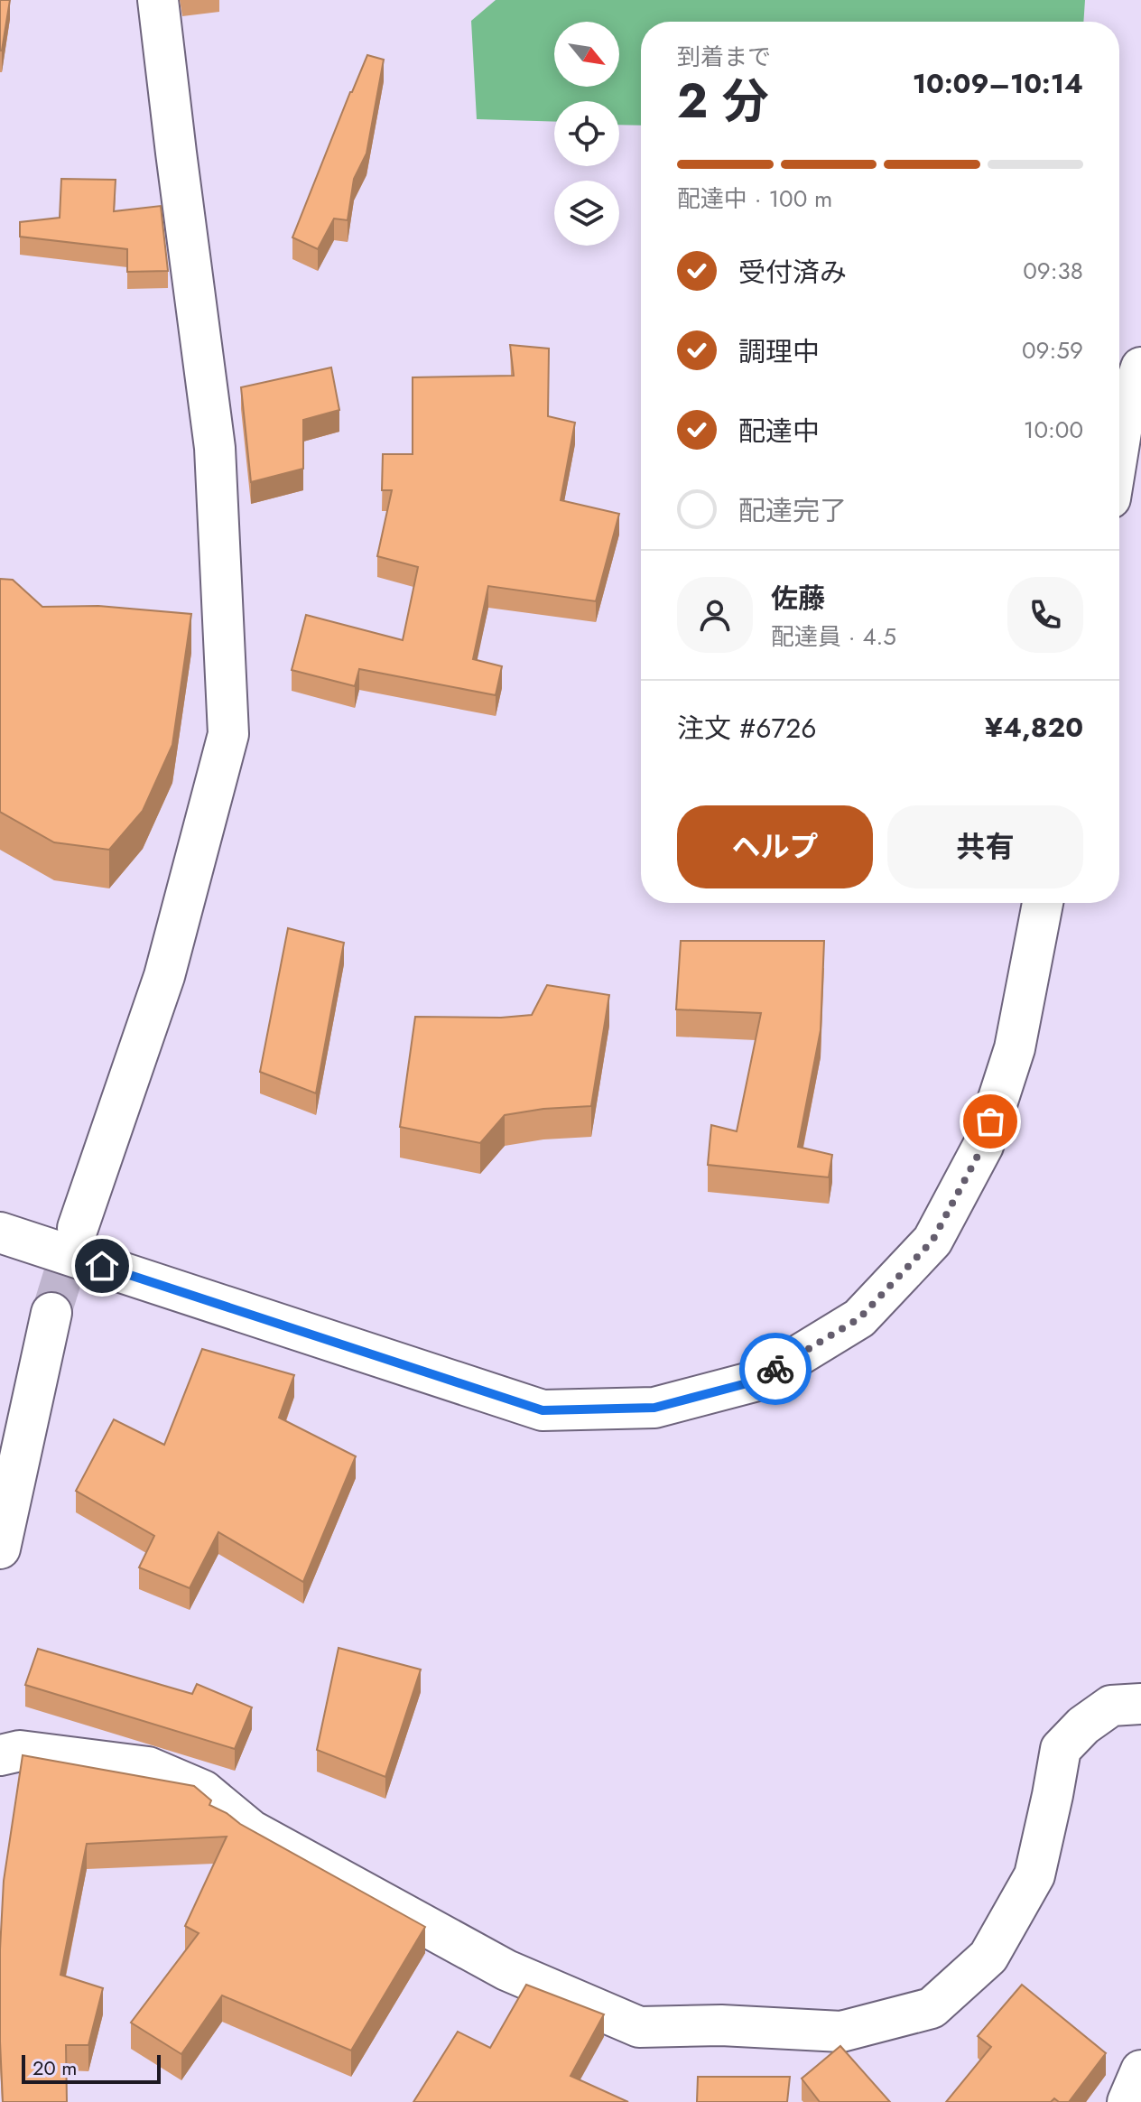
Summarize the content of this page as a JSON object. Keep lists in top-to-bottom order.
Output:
{
  "scale_bar": "20 m",
  "north": "bottom right",
  "page": {
    "heading": ["2 分", "到着まで", "10:09–10:14"],
    "panel": [
      "佐藤",
      "配達員 · 4.5",
      "注文 #6726",
      "¥4,820"
    ],
    "bar": "配達中 · 100 m",
    "list": [
      ["受付済み", "09:38"],
      ["調理中", "09:59"],
      ["配達中", "10:00"],
      "配達完了"
    ],
    "buttons": ["ヘルプ", "共有"],
    "scale": "20 m"
  }
}
